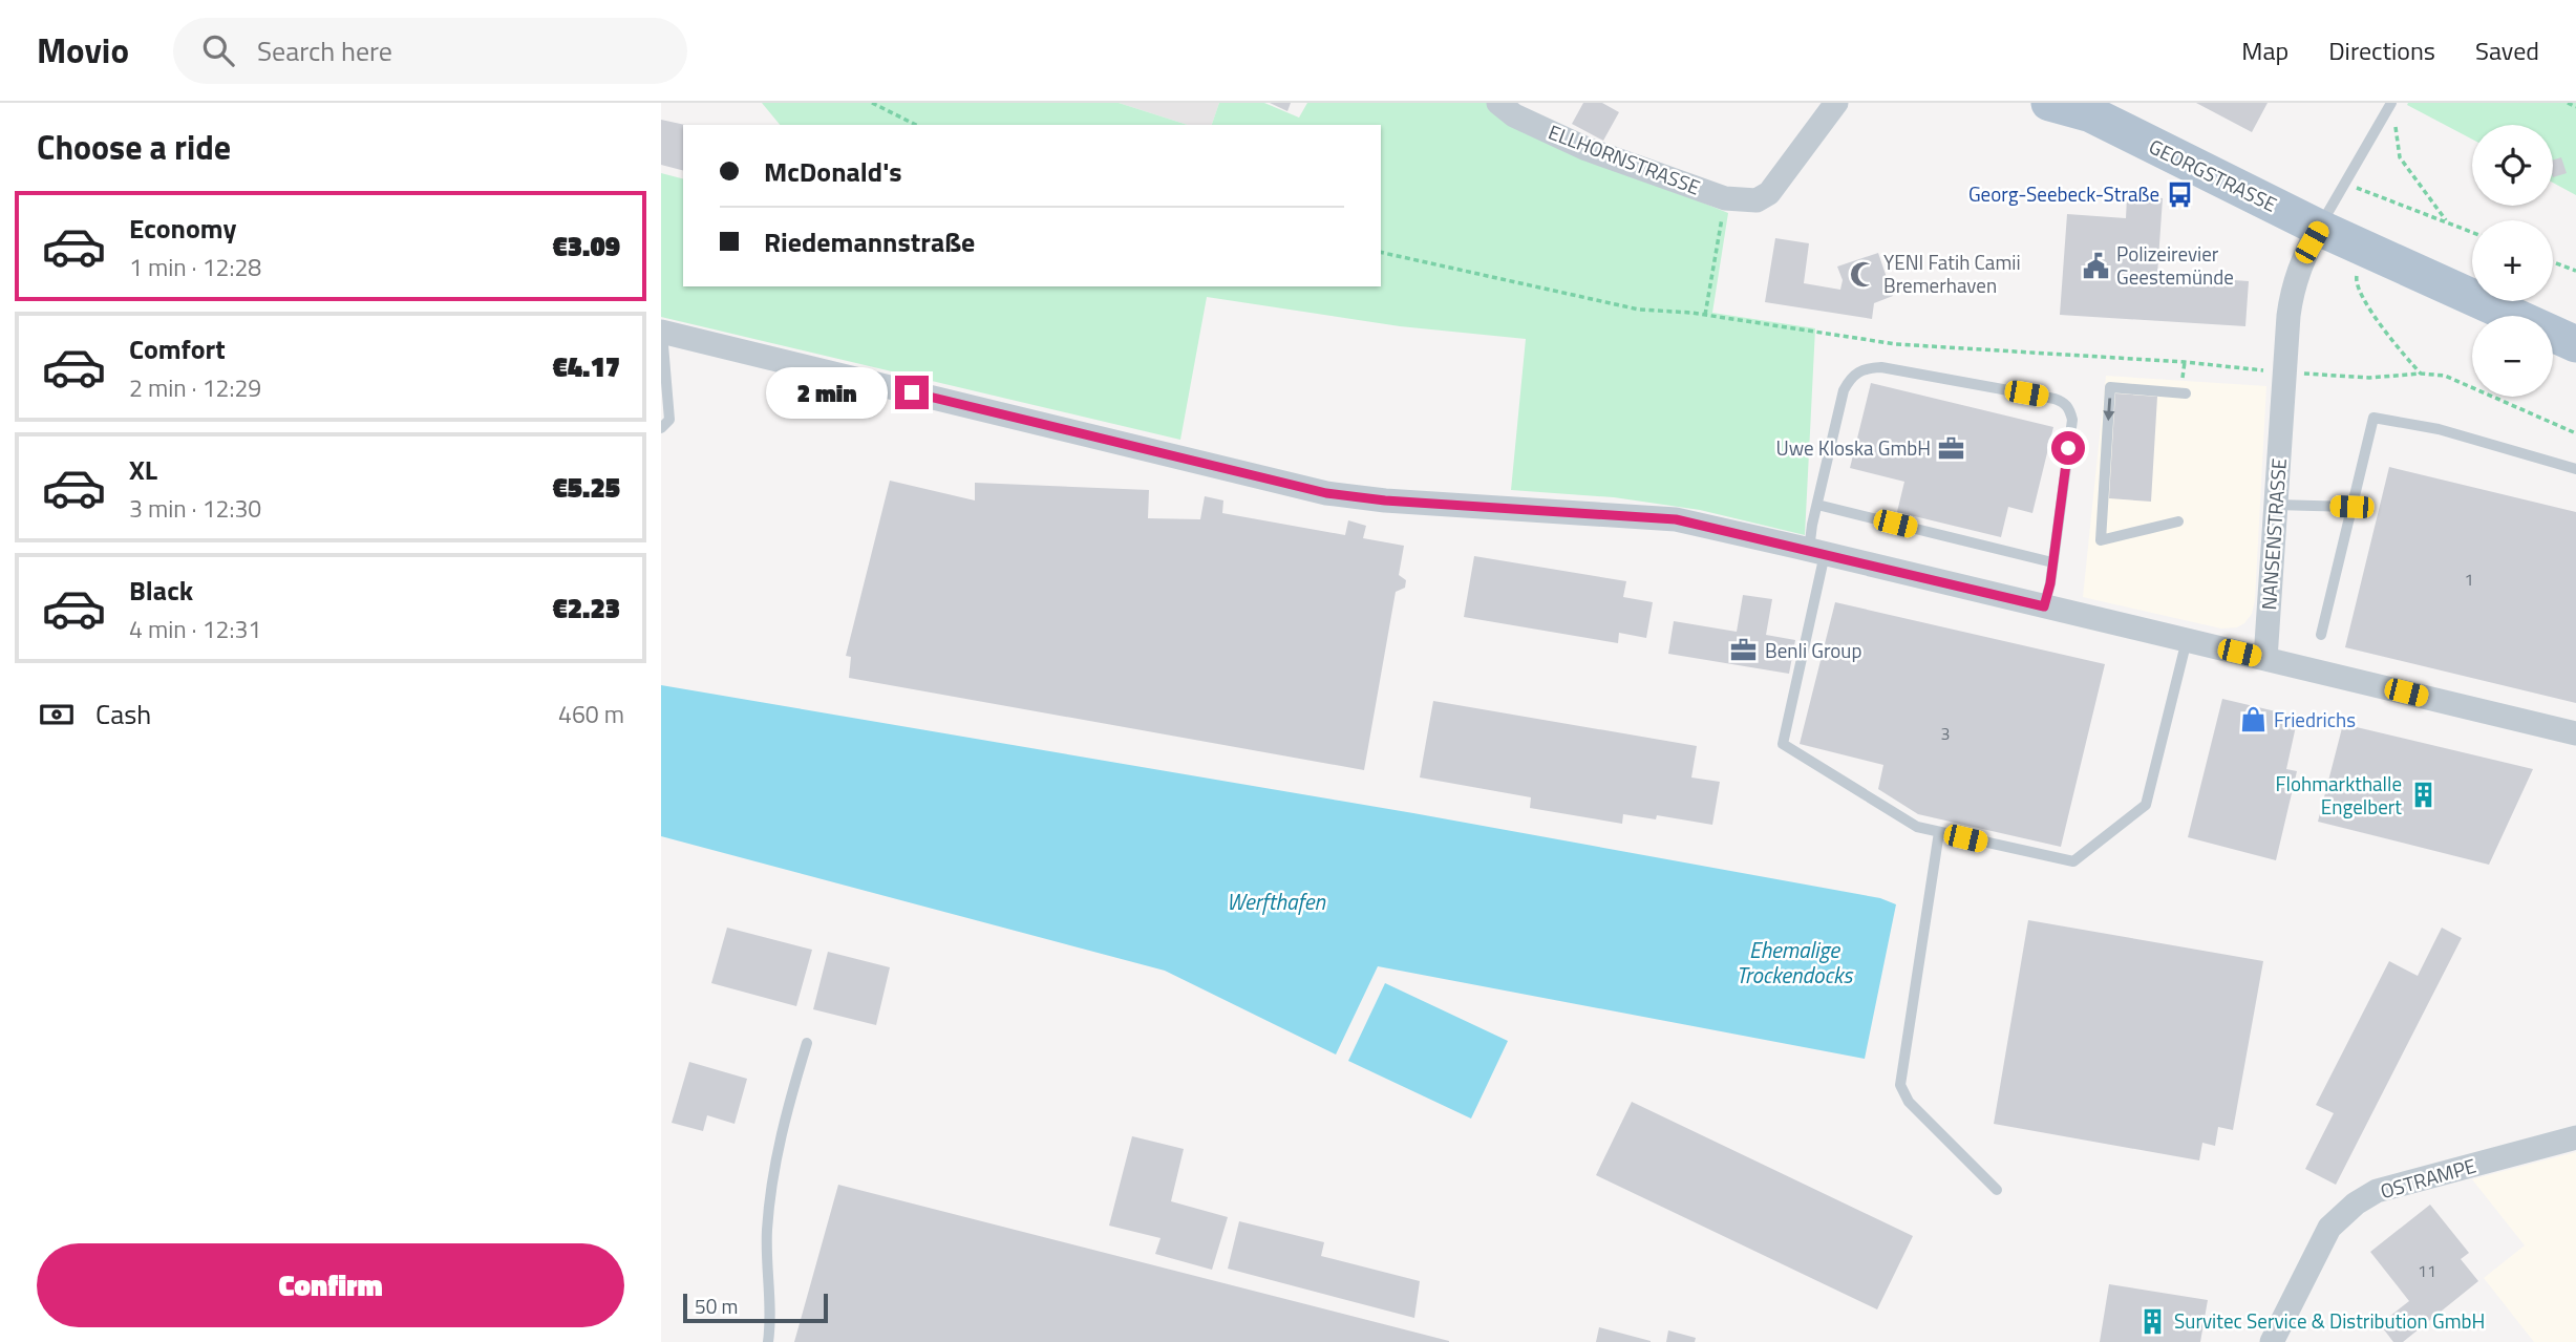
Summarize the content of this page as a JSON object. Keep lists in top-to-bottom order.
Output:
{
  "streets": {
    "main road": ["GEORGSTRASSE"],
    "street": ["ELLHORNSTRASSE", "NANSENSTRASSE", "OSTRAMPE"]
  },
  "crossings": [
    ["GEORGSTRASSE", "NANSENSTRASSE"]
  ],
  "water": ["Werfthafen", "Ehemalige Trockendocks"],
  "places": {
    "bus stop": ["Georg-Seebeck-Straße"],
    "public building": ["Polizeirevier Geestemünde"],
    "mosque": ["YENI Fatih Camii Bremerhaven"],
    "office": ["Uwe Kloska GmbH", "Benli Group"],
    "shop": ["Friedrichs"],
    "building": ["Flohmarkthalle Engelbert", "Survitec Service & Distribution GmbH"]
  },
  "house_numbers": ["1", "3", "11"],
  "scale_bar": "50 m",
  "page": {
    "header": "Movio",
    "search": "Search here",
    "nav": ["Map", "Directions", "Saved"],
    "heading": "Choose a ride",
    "map_buttons": ["+", "−"],
    "banner": ["McDonald's", "Riedemannstraße"],
    "list": [
      {
        "name": "Economy",
        "note": "1 min · 12:28",
        "value": "€3.09"
      },
      {
        "name": "Comfort",
        "note": "2 min · 12:29",
        "value": "€4.17"
      },
      {
        "name": "XL",
        "note": "3 min · 12:30",
        "value": "€5.25"
      },
      {
        "name": "Black",
        "note": "4 min · 12:31",
        "value": "€2.23"
      }
    ],
    "bubble": "2 min",
    "pay": ["Cash", "460 m"],
    "buttons": "Confirm",
    "scale": "50 m"
  }
}
